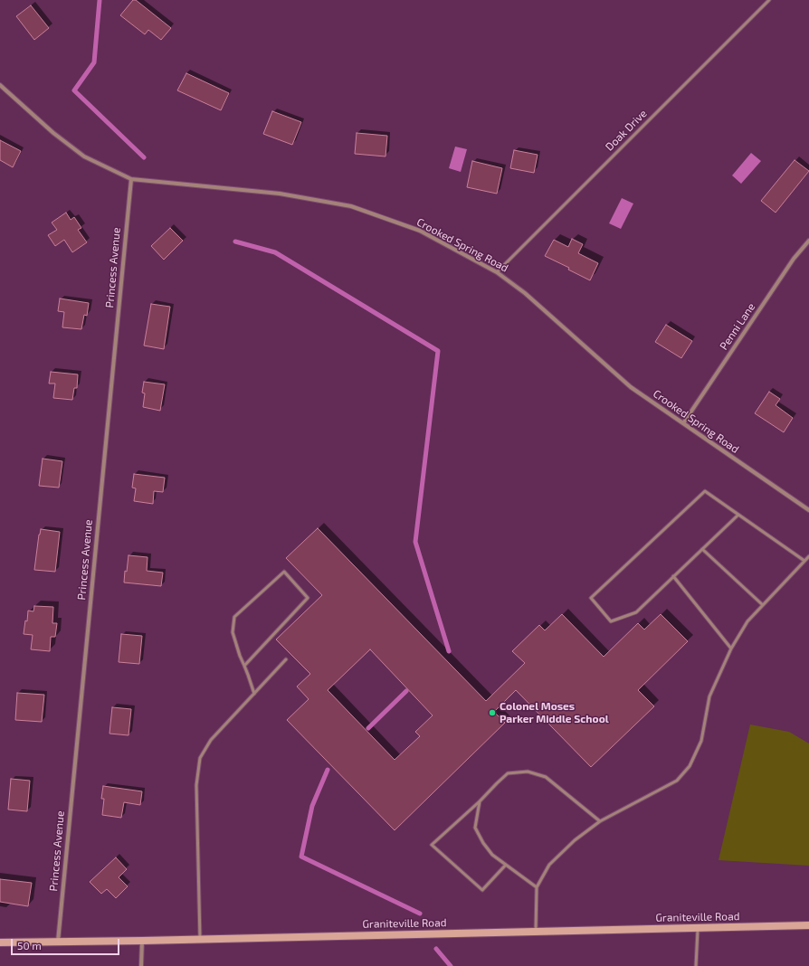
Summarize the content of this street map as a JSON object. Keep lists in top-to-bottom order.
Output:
{
  "streets": {
    "main road": ["Graniteville Road"],
    "street": ["Crooked Spring Road", "Princess Avenue", "Penni Lane"],
    "lane": ["Doak Drive"]
  },
  "crossings": [
    ["Doak Drive", "Crooked Spring Road"],
    ["Crooked Spring Road", "Princess Avenue"],
    ["Crooked Spring Road", "Penni Lane"],
    ["Princess Avenue", "Graniteville Road"]
  ],
  "places": ["Colonel Moses Parker Middle School"],
  "scale_bar": "50 m"
}
